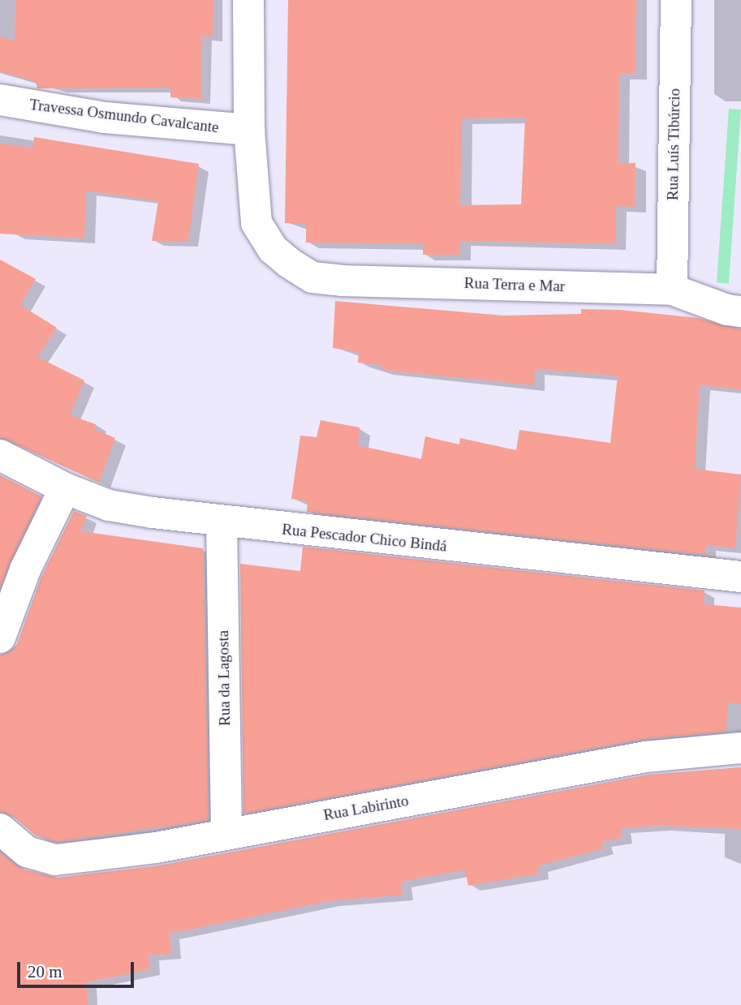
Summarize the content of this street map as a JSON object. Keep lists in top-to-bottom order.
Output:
{
  "streets": {
    "street": [
      "Travessa Osmundo Cavalcante",
      "Rua Luís Tibúrcio",
      "Rua Terra e Mar",
      "Rua Pescador Chico Bindá",
      "Rua da Lagosta",
      "Rua Labirinto"
    ]
  },
  "crossings": [
    ["Travessa Osmundo Cavalcante", "Rua Terra e Mar"],
    ["Rua Luís Tibúrcio", "Rua Terra e Mar"],
    ["Rua Pescador Chico Bindá", "Rua da Lagosta"],
    ["Rua da Lagosta", "Rua Labirinto"]
  ],
  "scale_bar": "20 m"
}
